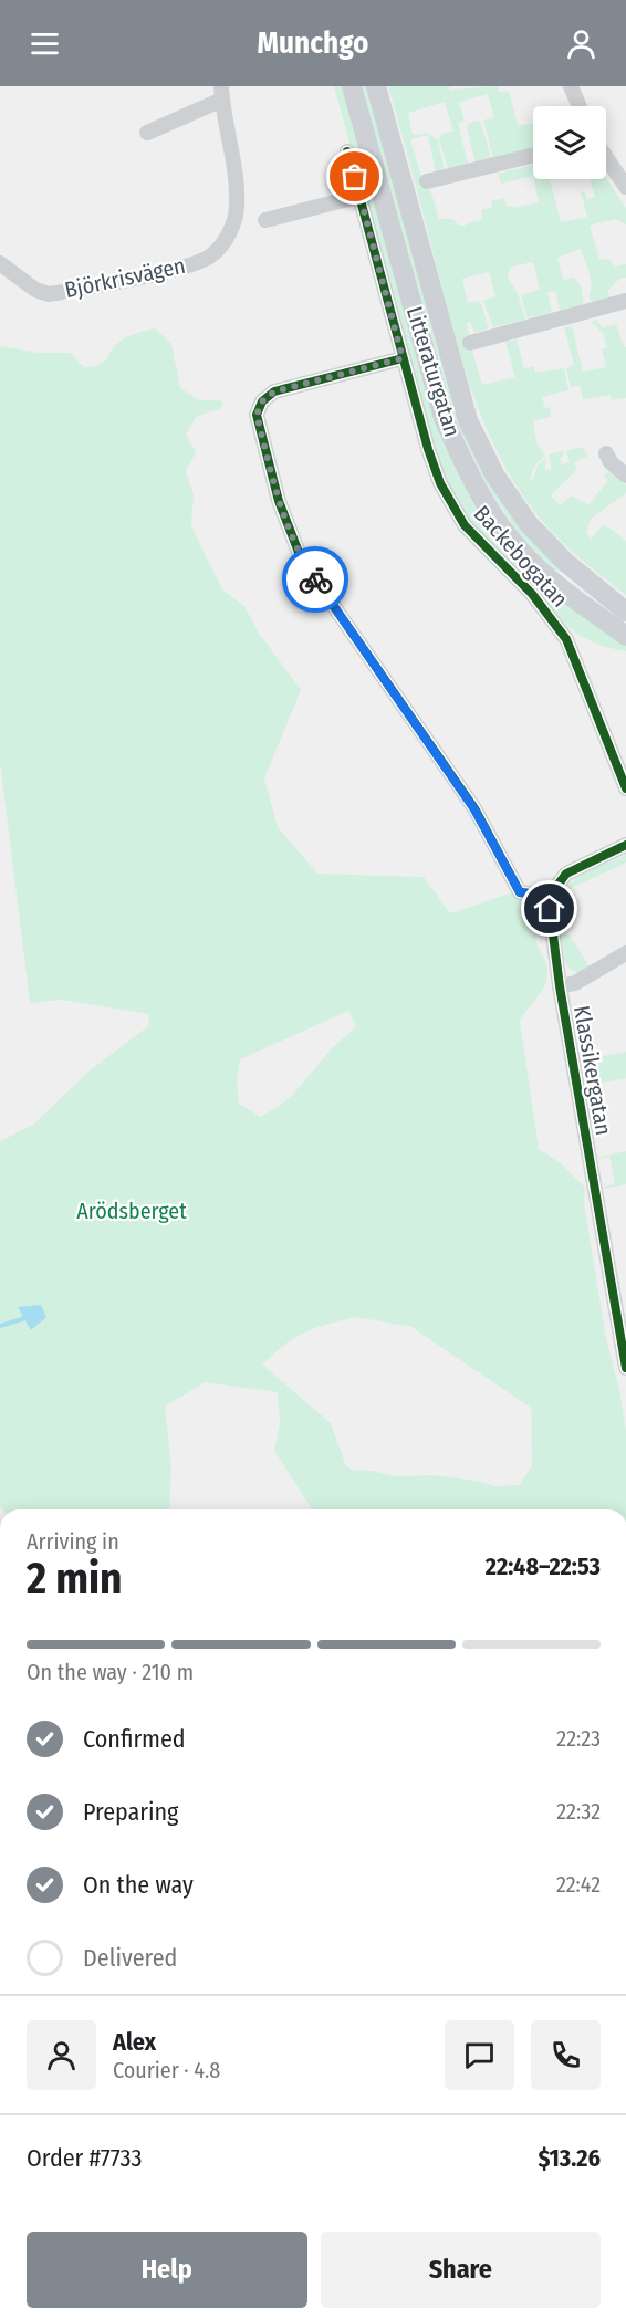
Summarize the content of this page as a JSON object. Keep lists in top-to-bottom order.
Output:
{
  "streets": {
    "street": [
      "Björkrisvägen",
      "Litteraturgatan",
      "Backebogatan",
      "Klassikergatan"
    ]
  },
  "parks": ["Arödsberget"],
  "page": {
    "header": "Munchgo",
    "heading": ["2 min", "Arriving in", "22:48–22:53"],
    "panel": [
      "Alex",
      "Courier · 4.8",
      "Order #7733",
      "$13.26"
    ],
    "bar": "On the way · 210 m",
    "list": [
      ["Confirmed", "22:23"],
      ["Preparing", "22:32"],
      ["On the way", "22:42"],
      "Delivered"
    ],
    "buttons": ["Help", "Share"]
  }
}
